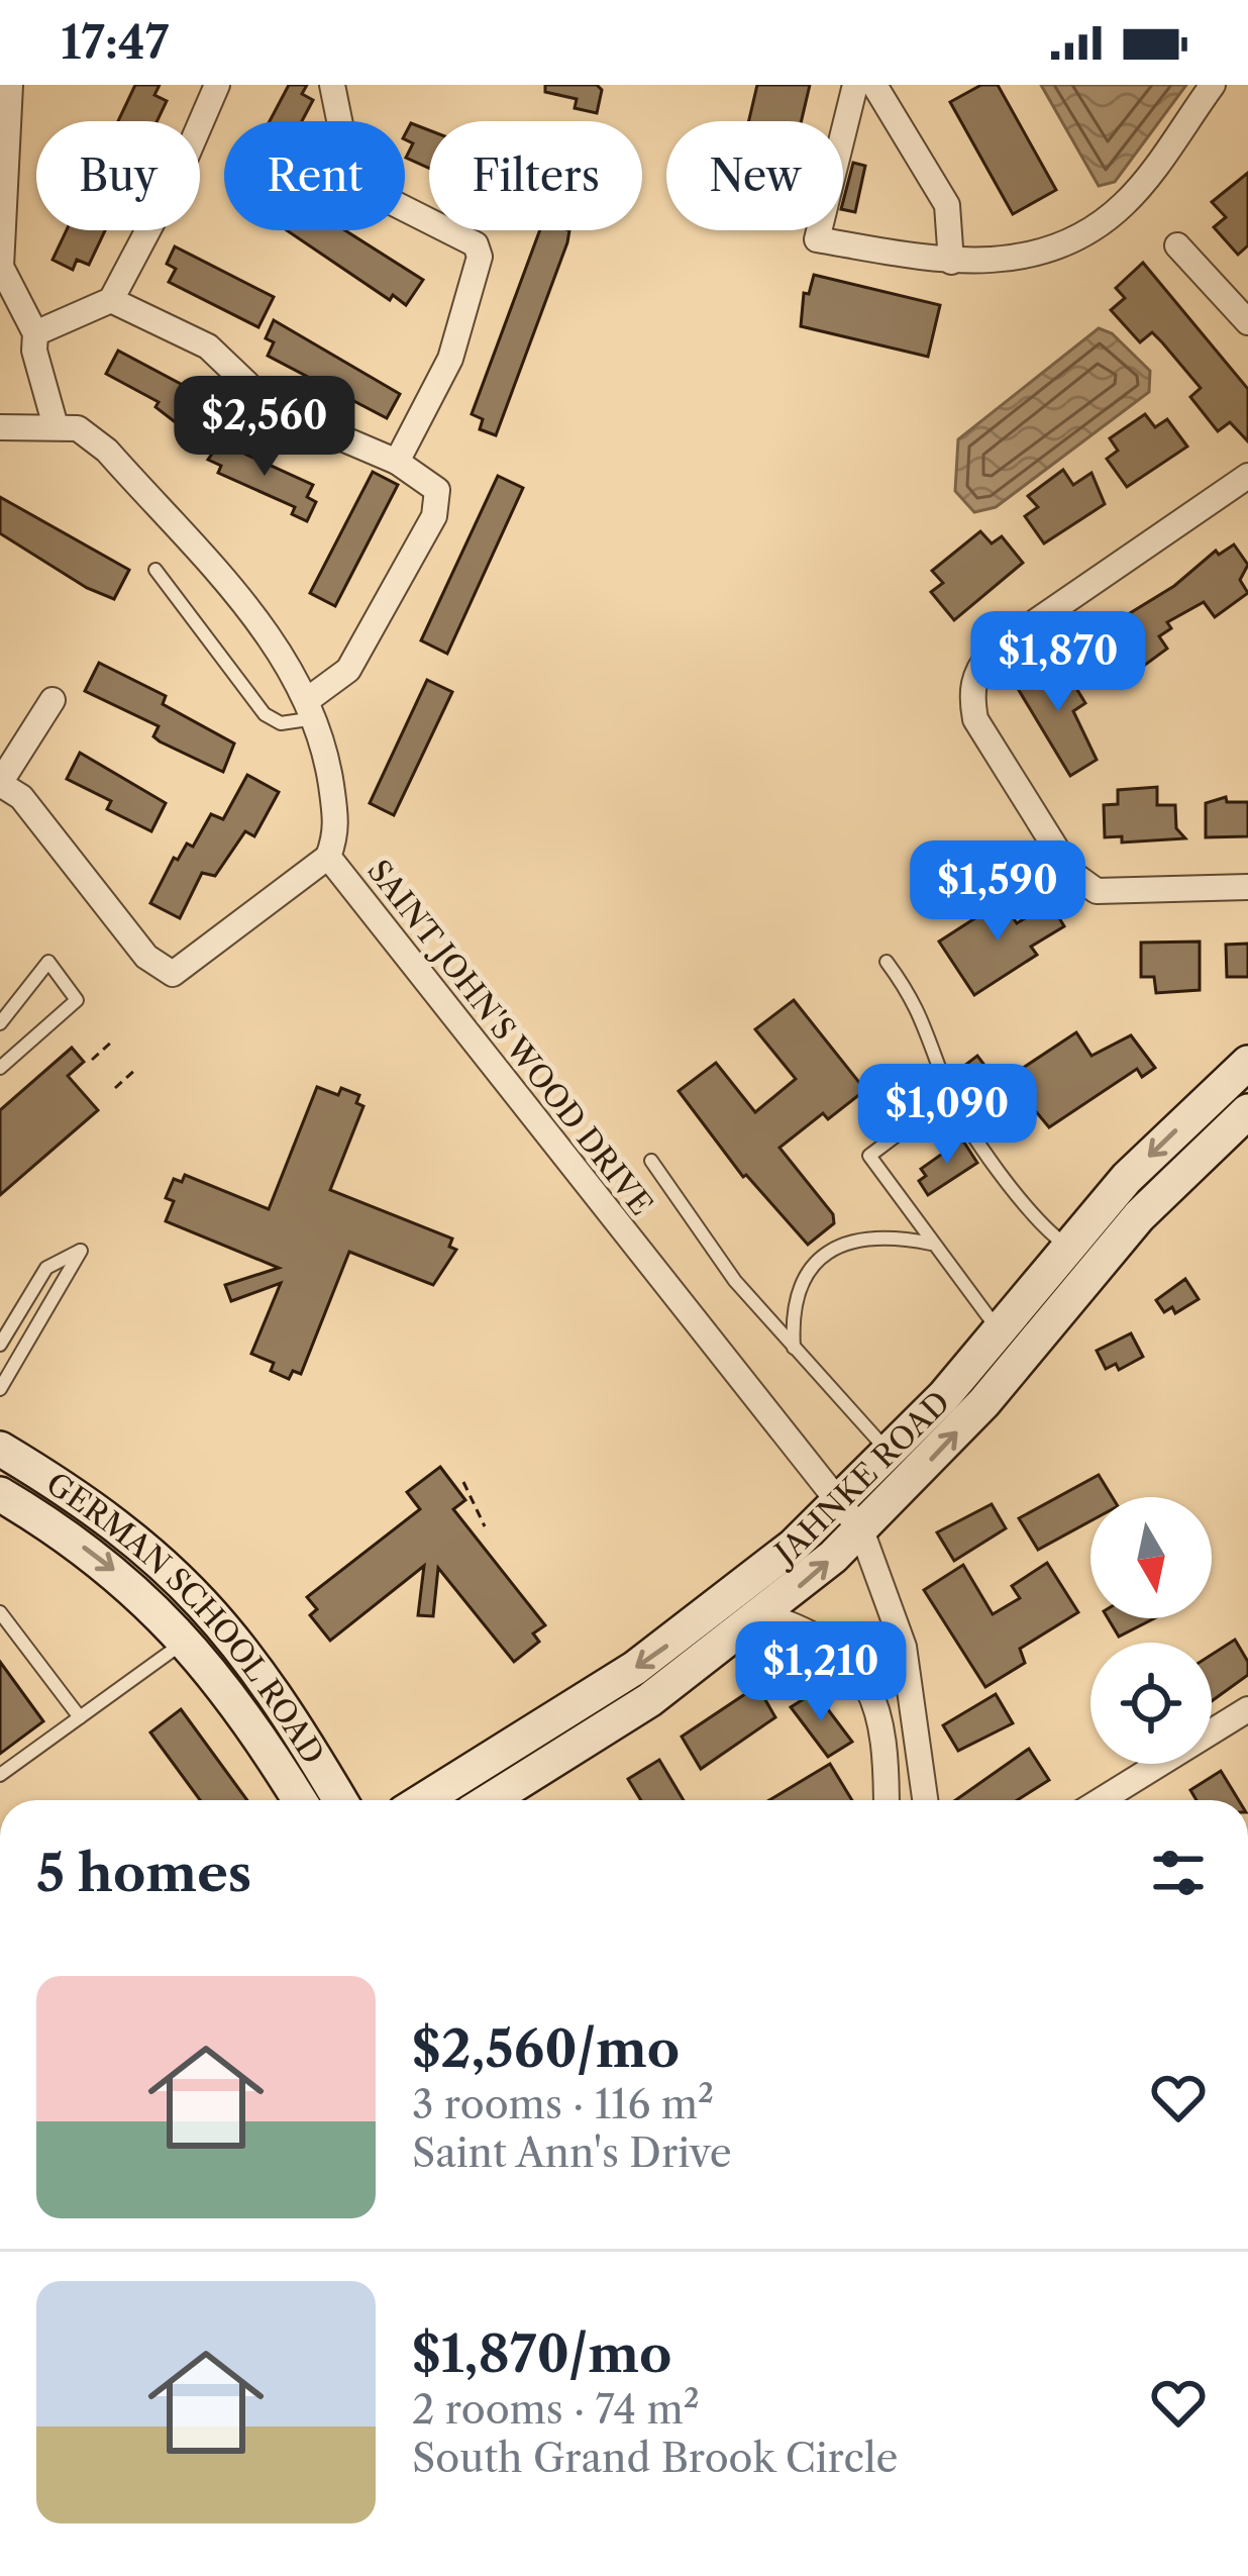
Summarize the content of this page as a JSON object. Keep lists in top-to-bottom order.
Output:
{
  "streets": {
    "main road": ["JAHNKE ROAD", "GERMAN SCHOOL ROAD"],
    "street": ["SAINT JOHN'S WOOD DRIVE"]
  },
  "crossings": [
    ["SAINT JOHN'S WOOD DRIVE", "JAHNKE ROAD"]
  ],
  "north": "bottom",
  "page": {
    "status": "17:47",
    "chip": [
      "Buy",
      "Rent",
      "Filters",
      "New"
    ],
    "price": [
      "$2,560",
      "$1,870",
      "$1,590",
      "$1,090",
      "$1,210"
    ],
    "heading": "5 homes",
    "list": [
      {
        "name": "$2,560/mo",
        "note": "3 rooms · 116 m² · Saint Ann's Drive"
      },
      {
        "name": "$1,870/mo",
        "note": "2 rooms · 74 m² · South Grand Brook Circle"
      }
    ]
  }
}
